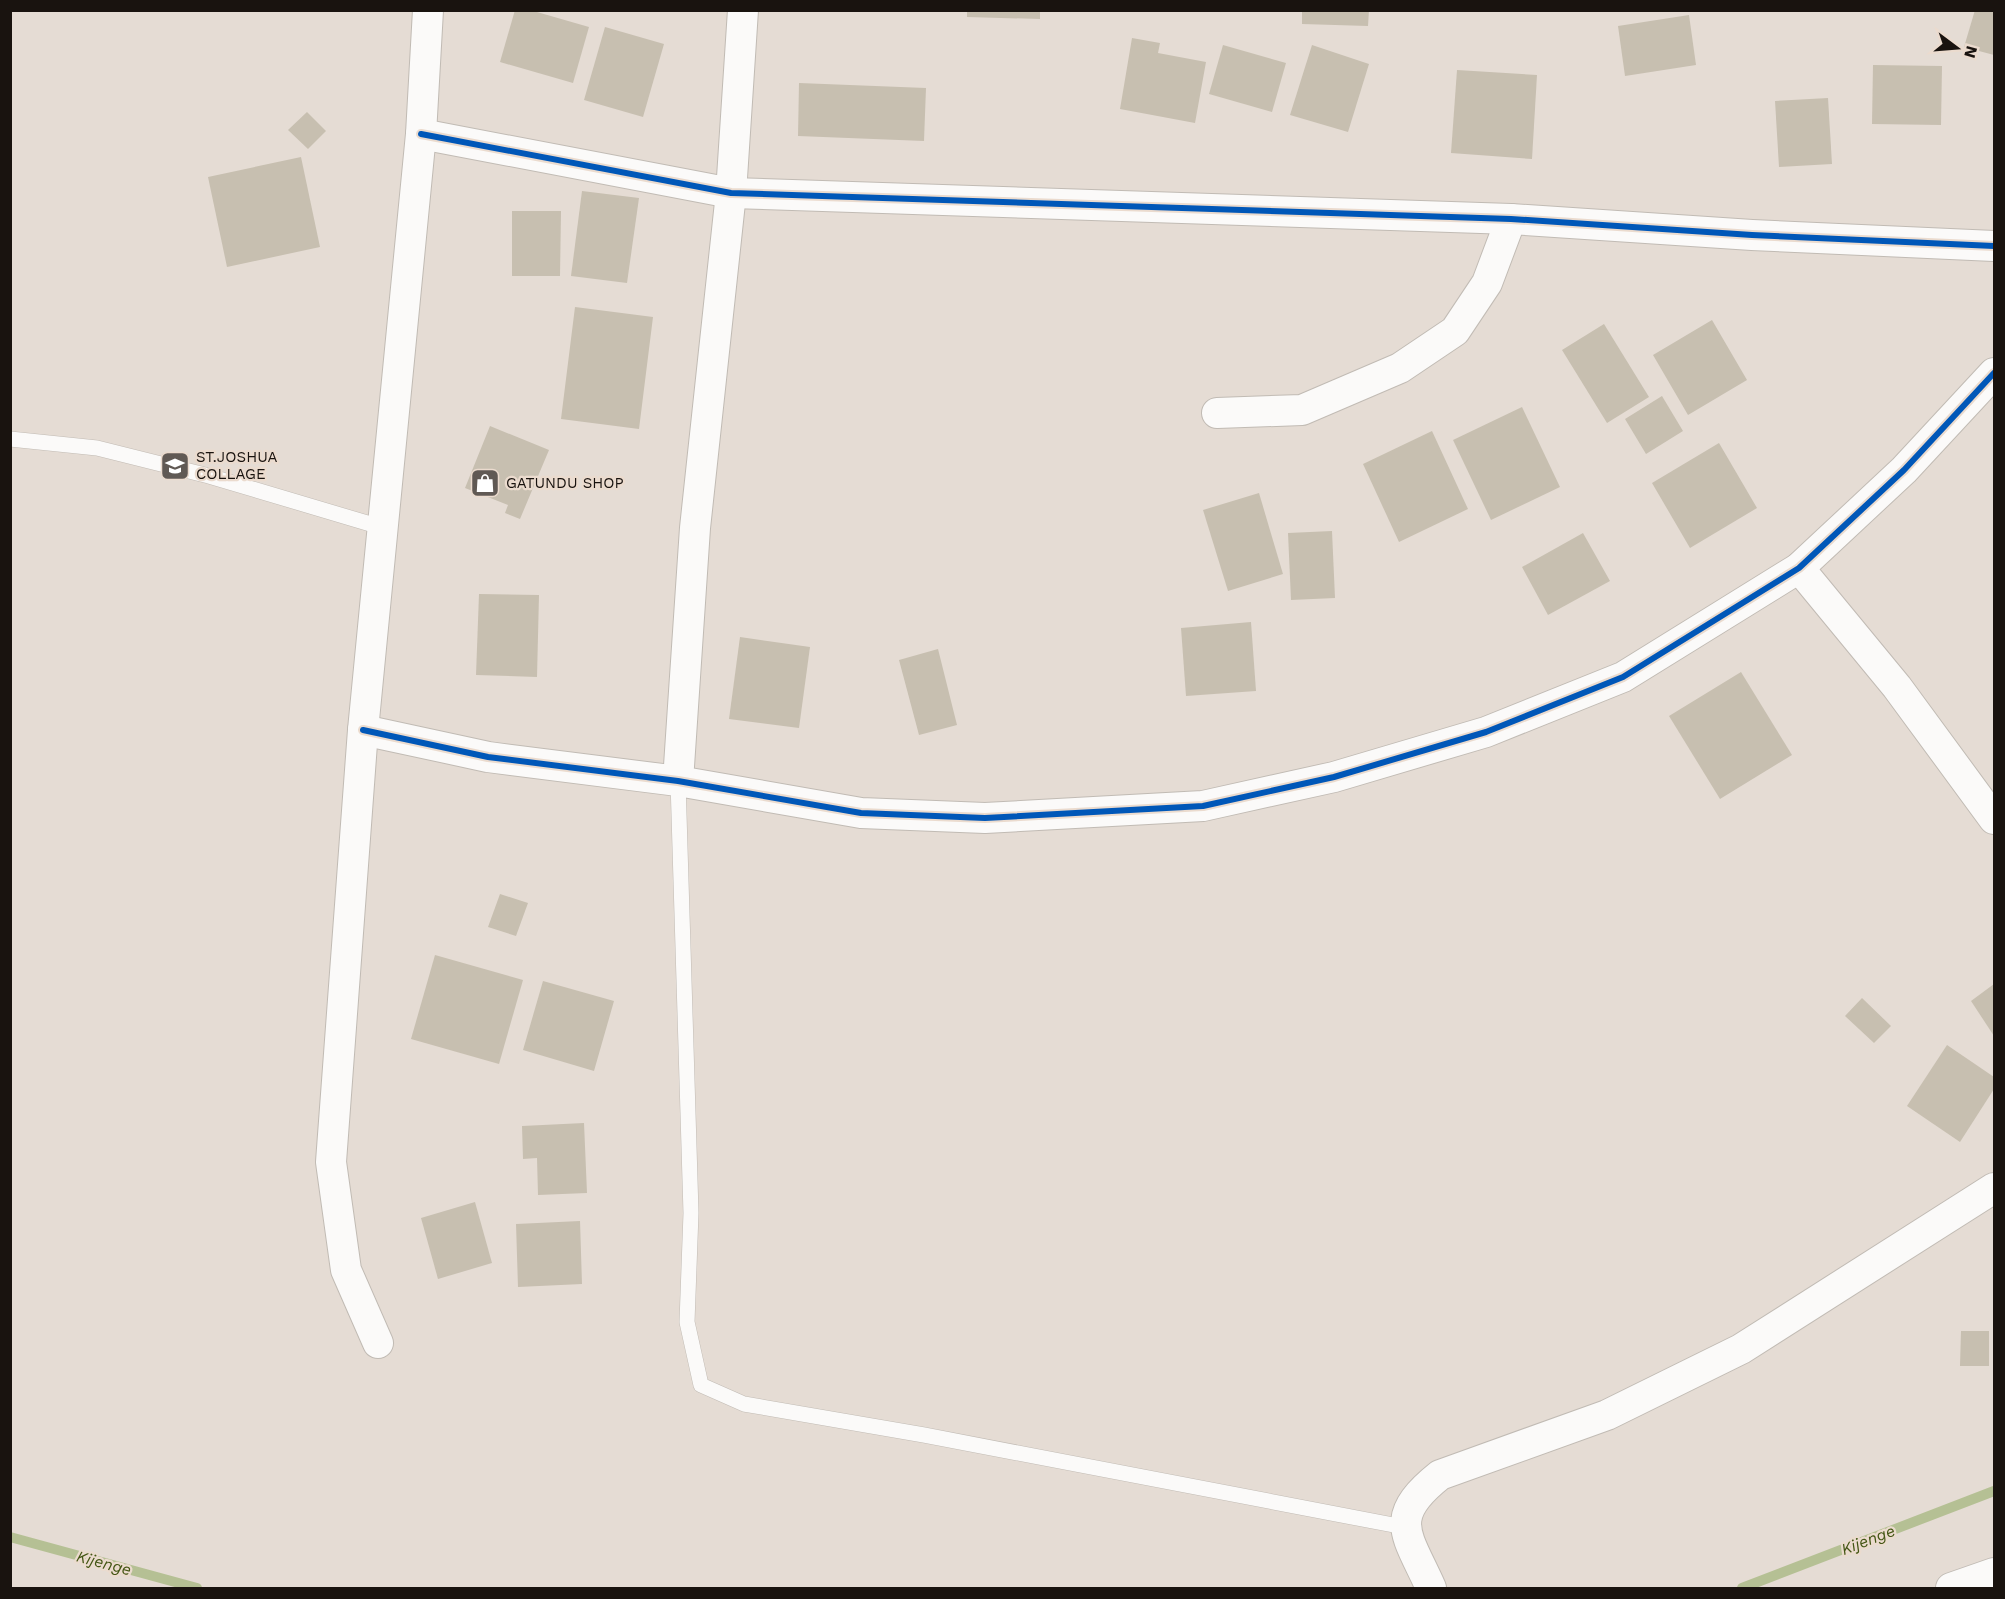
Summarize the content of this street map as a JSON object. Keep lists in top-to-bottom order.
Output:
{
  "water": ["Kijenge"],
  "places": {
    "school or university": ["ST.JOSHUA COLLAGE"],
    "shop": ["GATUNDU SHOP"]
  },
  "north": "right"
}
